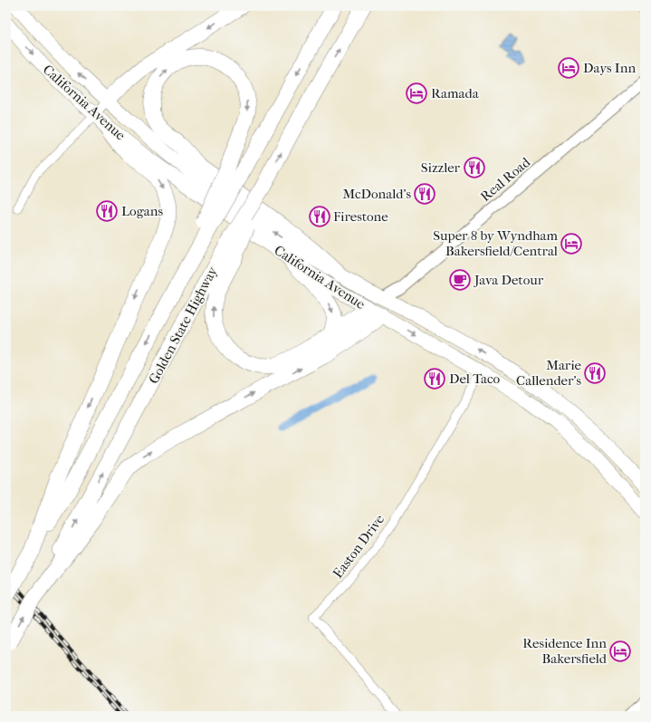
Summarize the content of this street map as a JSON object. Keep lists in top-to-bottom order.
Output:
{
  "streets": {
    "highway": ["Golden State Highway"],
    "main road": ["California Avenue"],
    "street": ["Real Road", "Easton Drive"]
  },
  "crossings": [
    ["California Avenue", "Real Road"],
    ["California Avenue", "Easton Drive"]
  ],
  "places": {
    "hotel": [
      "Days Inn",
      "Ramada",
      "Super 8 by Wyndham Bakersfield/Central",
      "Residence Inn Bakersfield"
    ],
    "restaurant": [
      "Sizzler",
      "McDonald's",
      "Logans",
      "Firestone",
      "Marie Callender's",
      "Del Taco"
    ],
    "cafe": ["Java Detour"]
  }
}
